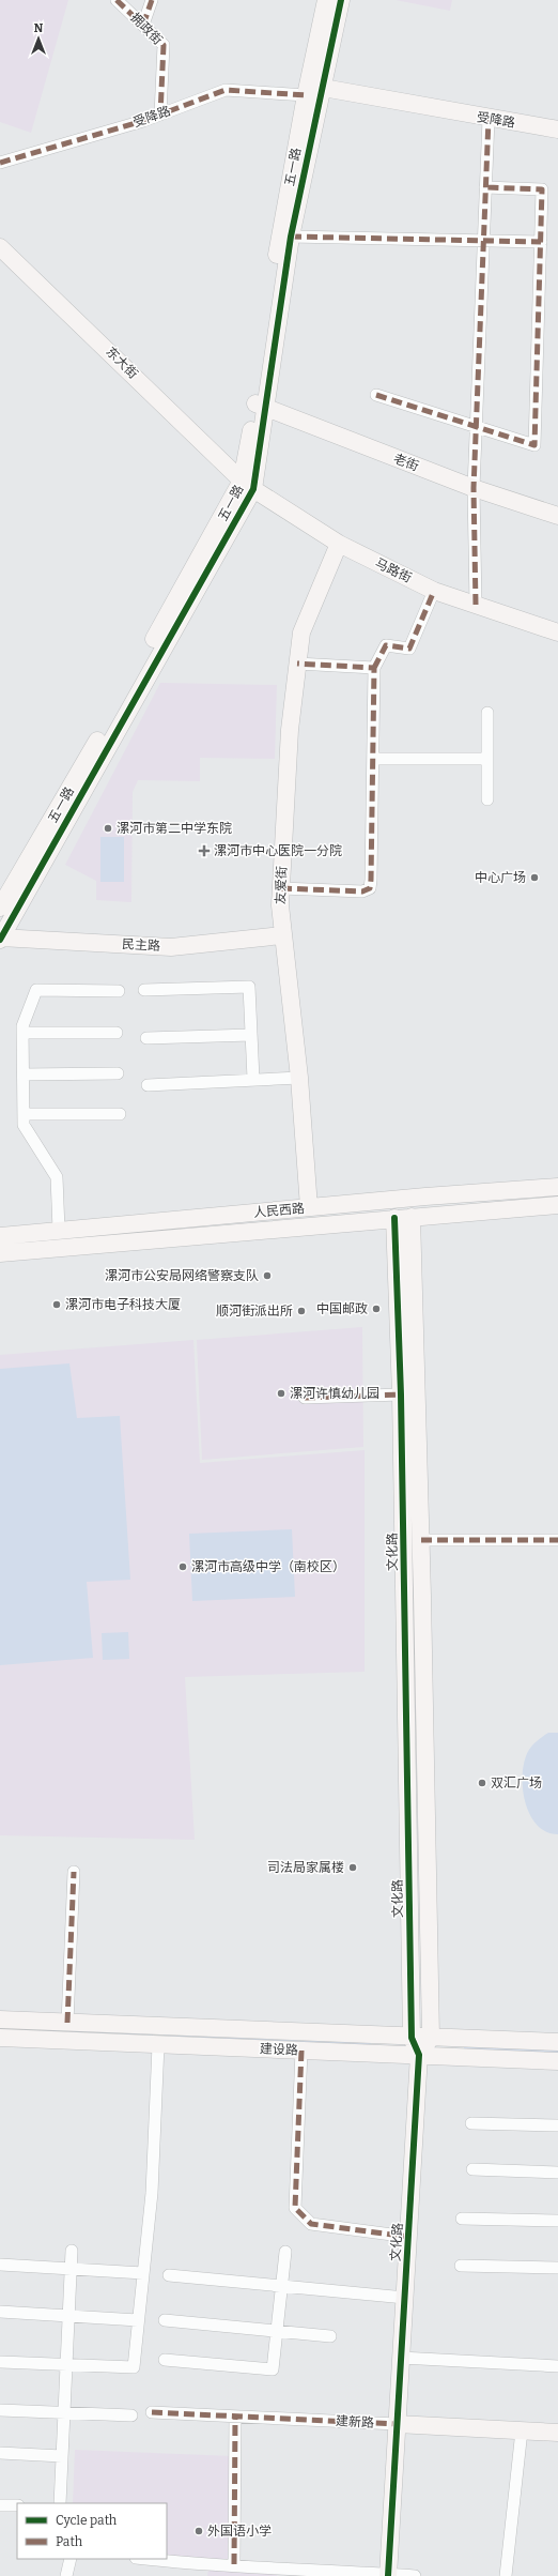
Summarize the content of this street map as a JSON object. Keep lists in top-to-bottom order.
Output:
{
  "streets": {
    "street": [
      "拥政街",
      "受降路",
      "五一路",
      "东大街",
      "老街",
      "马路街",
      "友爱街",
      "民主路",
      "人民西路",
      "文化路",
      "建设路",
      "建新路"
    ]
  },
  "crossings": [
    ["拥政街", "受降路"],
    ["受降路", "五一路"],
    ["五一路", "东大街"],
    ["五一路", "老街"],
    ["五一路", "马路街"],
    ["五一路", "民主路"],
    ["东大街", "马路街"],
    ["马路街", "友爱街"],
    ["友爱街", "民主路"],
    ["友爱街", "人民西路"],
    ["人民西路", "文化路"],
    ["文化路", "建设路"],
    ["文化路", "建新路"]
  ],
  "places": {
    "other": [
      "漯河市第二中学东院",
      "中心广场",
      "漯河市公安局网络警察支队",
      "漯河市电子科技大厦",
      "中国邮政",
      "顺河街派出所",
      "漯河许慎幼儿园",
      "漯河市高级中学（南校区）",
      "双汇广场",
      "司法局家属楼",
      "外国语小学"
    ],
    "health": ["漯河市中心医院一分院"]
  },
  "legend": ["Cycle path", "Path"],
  "north": "top"
}
